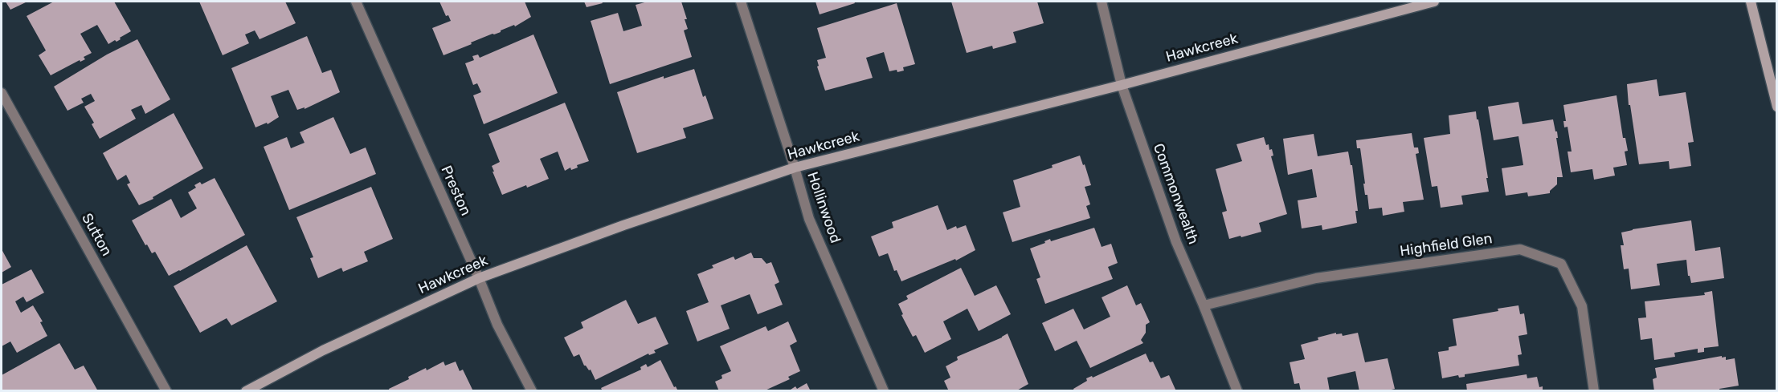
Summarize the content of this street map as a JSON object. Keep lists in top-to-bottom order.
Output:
{
  "streets": {
    "street": [
      "Hawkcreek",
      "Preston",
      "Commonwealth",
      "Hollinwood",
      "Sutton",
      "Highfield Glen"
    ]
  },
  "crossings": [
    ["Hawkcreek", "Preston"],
    ["Hawkcreek", "Commonwealth"],
    ["Hawkcreek", "Hollinwood"],
    ["Commonwealth", "Highfield Glen"]
  ]
}
